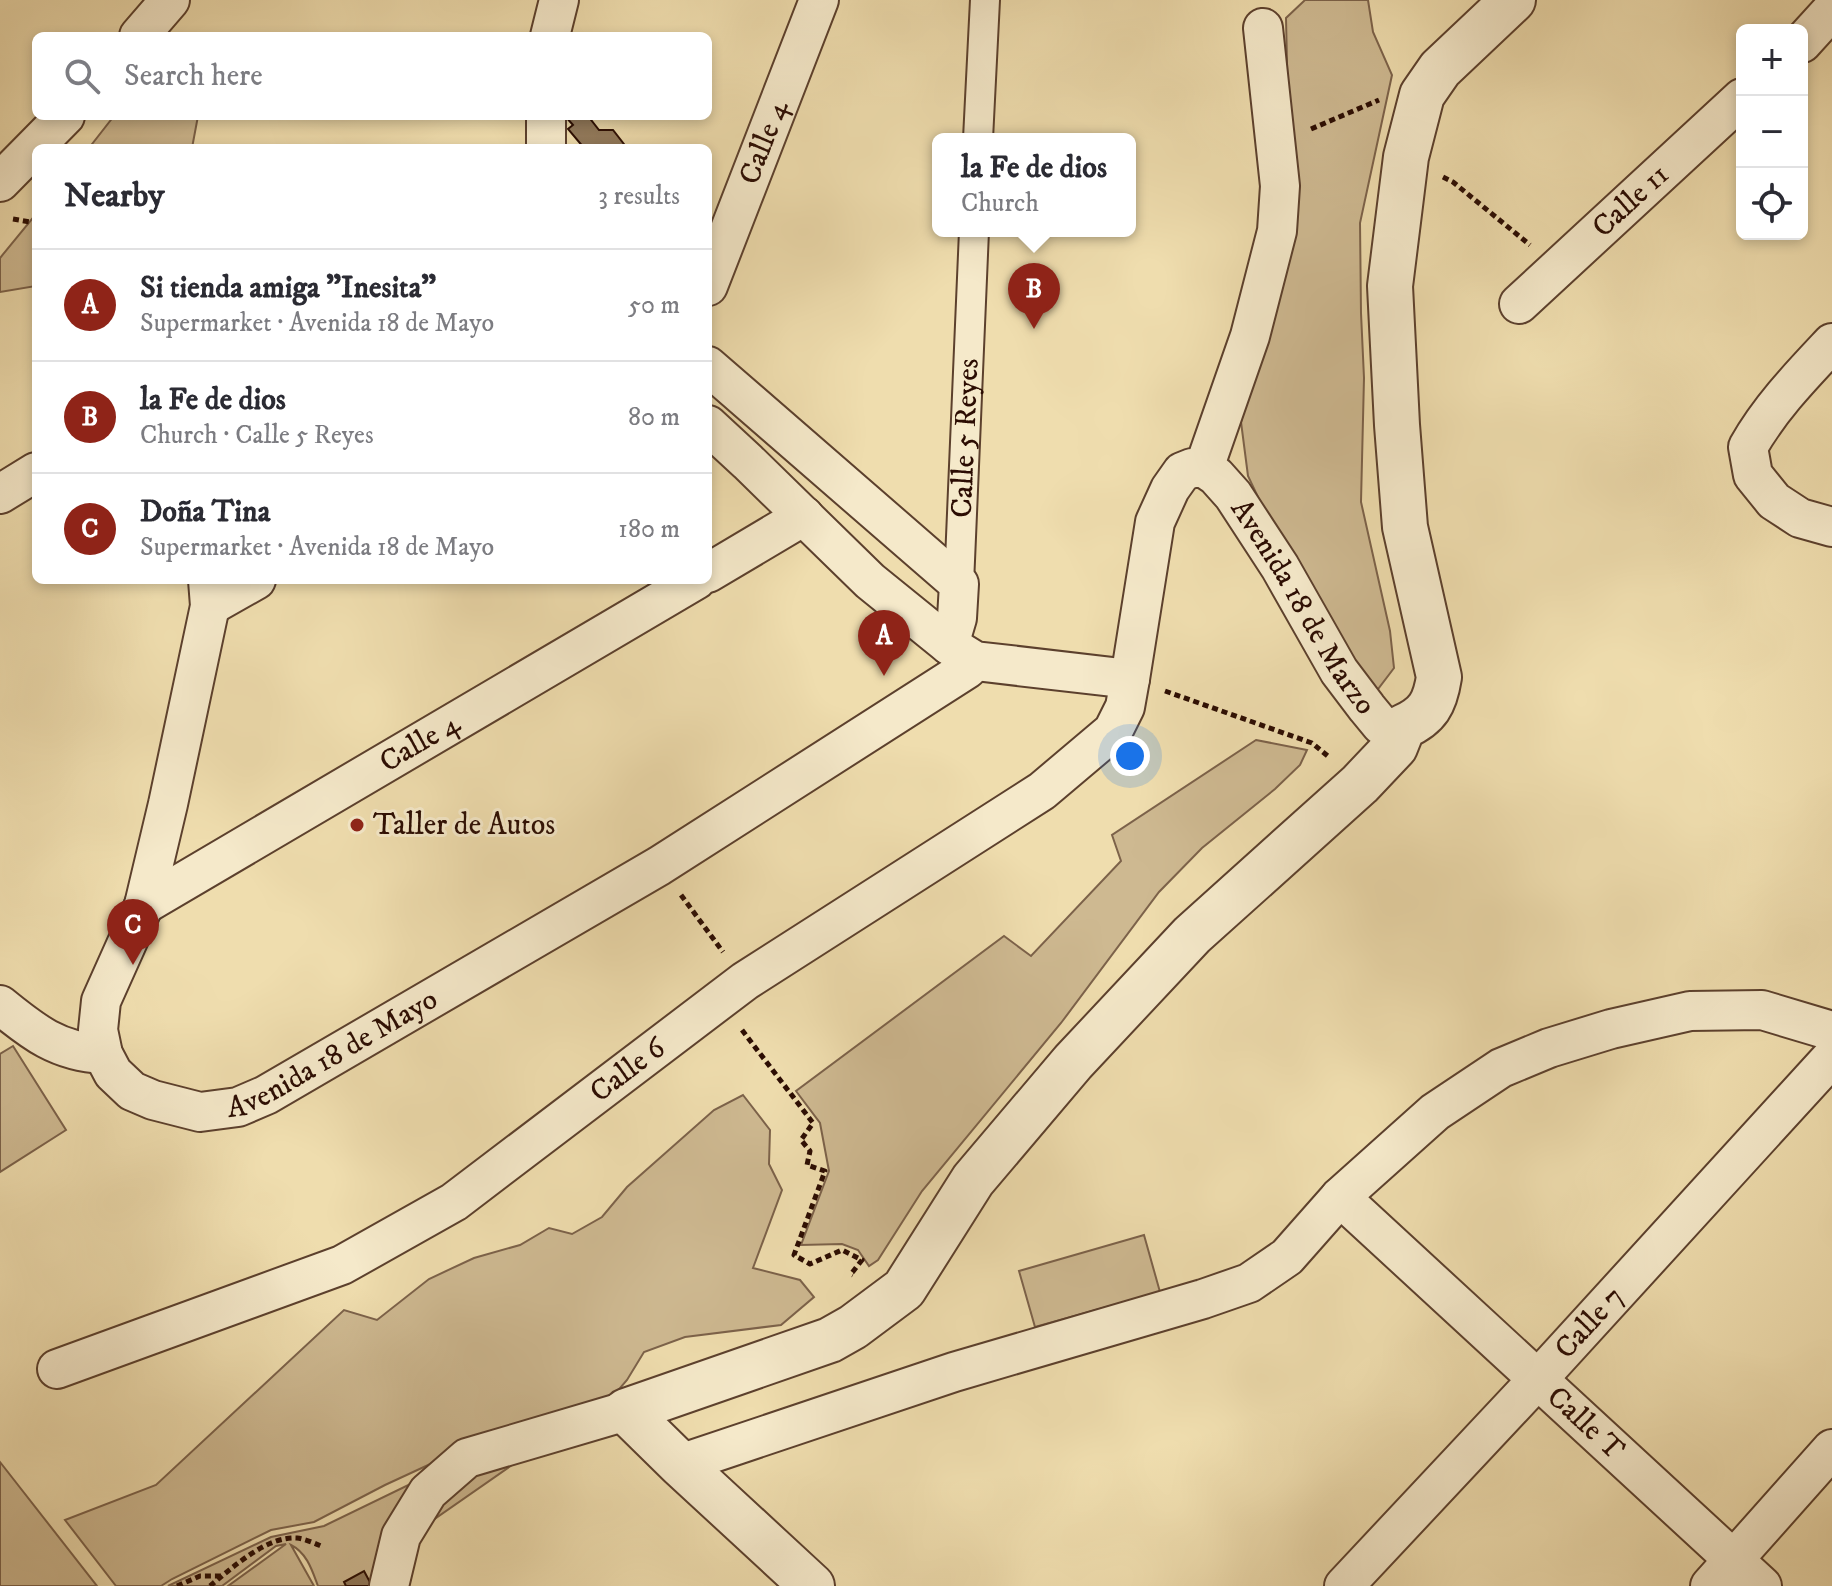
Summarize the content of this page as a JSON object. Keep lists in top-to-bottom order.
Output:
{
  "streets": {
    "street": [
      "Calle 4",
      "Calle 11",
      "Calle 5 Reyes",
      "Avenida 18 de Marzo",
      "Avenida 18 de Mayo",
      "Calle 6",
      "Calle 7",
      "Calle T"
    ]
  },
  "crossings": [
    ["Calle 5 Reyes", "Avenida 18 de Mayo"],
    ["Calle 7", "Calle T"]
  ],
  "places": ["Taller de Autos"],
  "page": {
    "map_buttons": ["+", "−"],
    "search": "Search here",
    "popup": ["la Fe de dios", "Church"],
    "heading": ["Nearby", "3 results"],
    "list": [
      {
        "mark": "A",
        "name": "Si tienda amiga \"Inesita\"",
        "note": "Supermarket · Avenida 18 de Mayo",
        "value": "50 m"
      },
      {
        "mark": "B",
        "name": "la Fe de dios",
        "note": "Church · Calle 5 Reyes",
        "value": "80 m"
      },
      {
        "mark": "C",
        "name": "Doña Tina",
        "note": "Supermarket · Avenida 18 de Mayo",
        "value": "180 m"
      }
    ],
    "pins": ["B", "A", "C"]
  }
}
